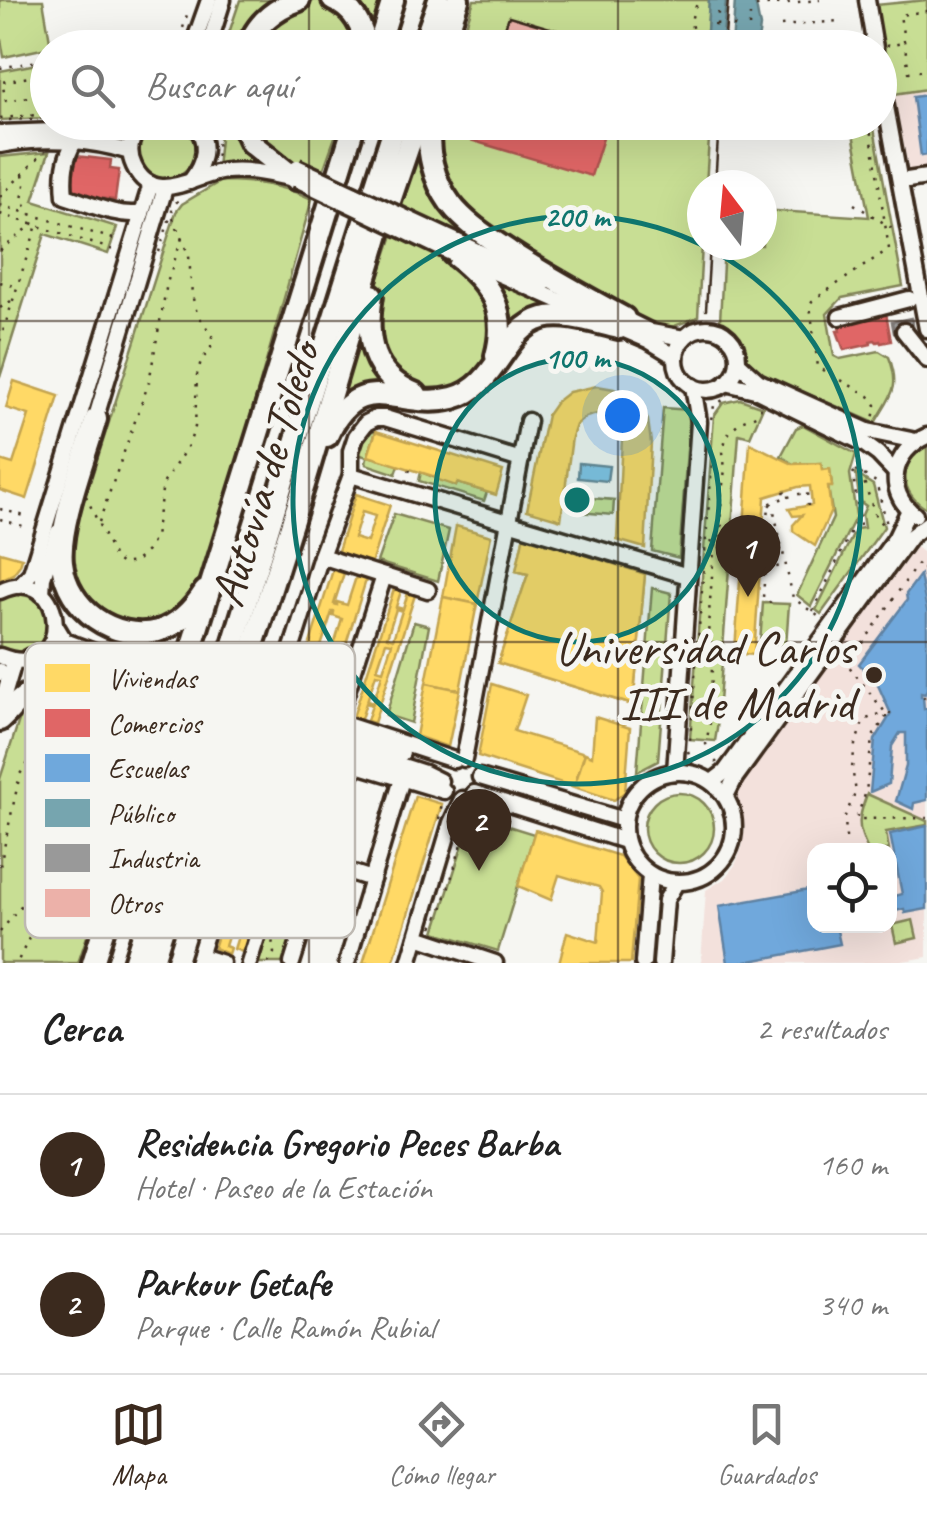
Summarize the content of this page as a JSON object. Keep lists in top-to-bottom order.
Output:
{
  "streets": {
    "highway": ["Autovía de Toledo"]
  },
  "places": ["Universidad Carlos III de Madrid"],
  "legend": [
    "Viviendas",
    "Comercios",
    "Escuelas",
    "Público",
    "Industria",
    "Otros"
  ],
  "north": "top",
  "page": {
    "search": "Buscar aquí",
    "pins": ["1", "2"],
    "heading": ["Cerca", "2 resultados"],
    "list": [
      {
        "mark": "1",
        "name": "Residencia Gregorio Peces Barba",
        "note": "Hotel · Paseo de la Estación",
        "value": "160 m"
      },
      {
        "mark": "2",
        "name": "Parkour Getafe",
        "note": "Parque · Calle Ramón Rubial",
        "value": "340 m"
      }
    ],
    "nav": ["Mapa", "Cómo llegar", "Guardados"]
  },
  "rings": ["200 m", "100 m"]
}
